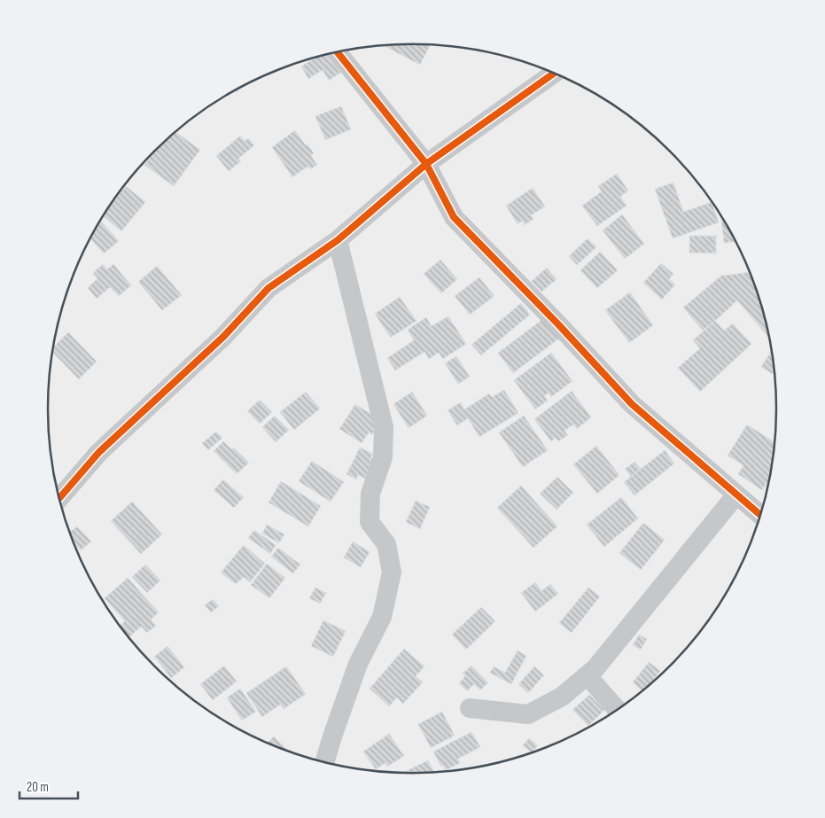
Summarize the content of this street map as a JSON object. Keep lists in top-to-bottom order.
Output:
{
  "scale_bar": "20 m"
}
